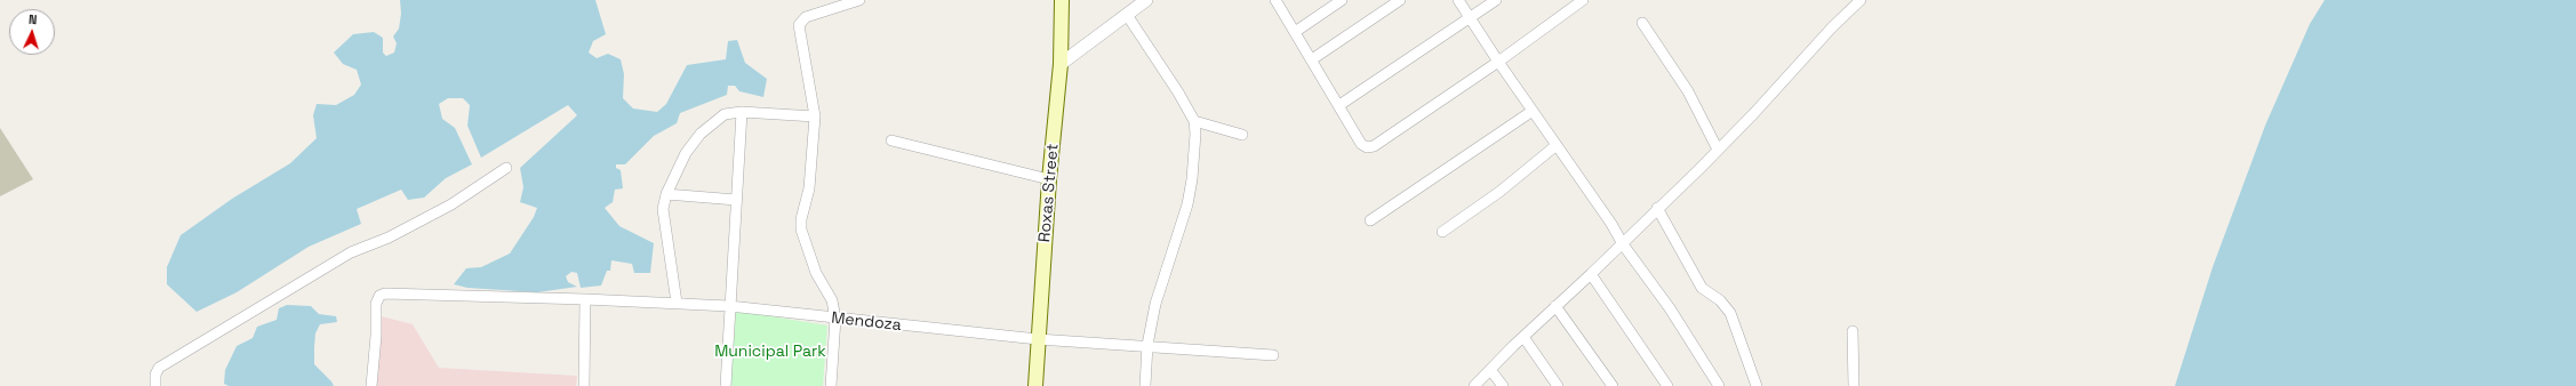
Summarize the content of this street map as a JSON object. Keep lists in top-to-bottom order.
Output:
{
  "streets": {
    "main road": ["Roxas Street"],
    "street": ["Mendoza"]
  },
  "crossings": [
    ["Roxas Street", "Mendoza"]
  ],
  "parks": ["Municipal Park"],
  "north": "top"
}
